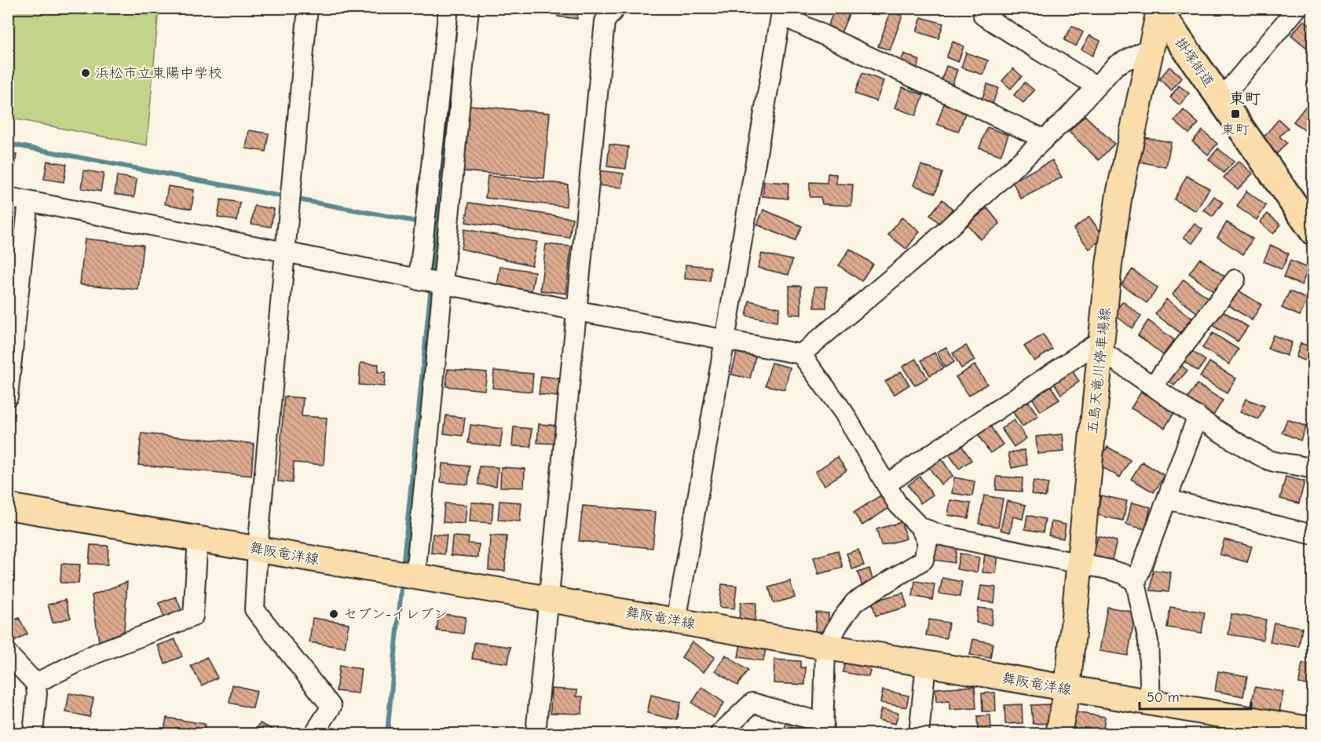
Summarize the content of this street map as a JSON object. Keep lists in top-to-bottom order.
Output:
{
  "streets": {
    "highway": ["掛塚街道"],
    "main road": ["五島天竜川停車場線", "舞阪竜洋線"]
  },
  "crossings": [
    ["掛塚街道", "五島天竜川停車場線"],
    ["五島天竜川停車場線", "舞阪竜洋線"]
  ],
  "districts": ["東町"],
  "places": {
    "other": ["浜松市立東陽中学校", "セブン-イレブン"],
    "transit": ["東町"]
  },
  "scale_bar": "50 m"
}
